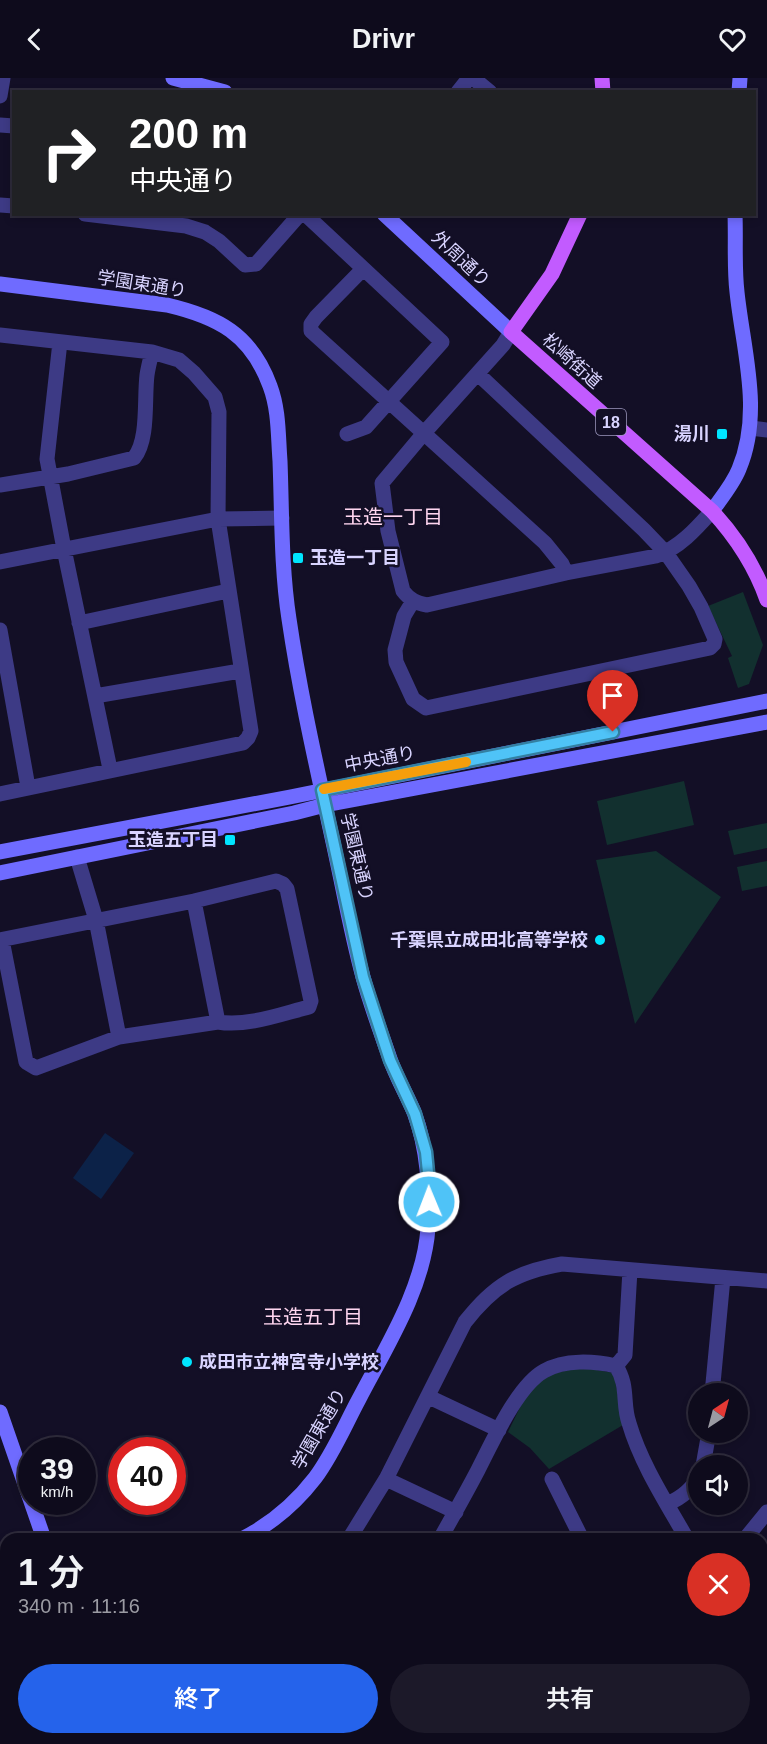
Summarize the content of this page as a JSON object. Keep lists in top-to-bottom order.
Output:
{
  "streets": {
    "main road": ["松崎街道", "18"],
    "street": ["外周通り", "学園東通り", "中央通り"]
  },
  "crossings": [
    ["外周通り", "松崎街道"],
    ["学園東通り", "中央通り"]
  ],
  "districts": ["玉造一丁目", "玉造五丁目"],
  "places": {
    "transit": ["湯川", "玉造一丁目", "玉造五丁目"],
    "other": ["千葉県立成田北高等学校", "成田市立神宮寺小学校"]
  },
  "north": "top right",
  "page": {
    "header": "Drivr",
    "turn": ["200 m", "中央通り"],
    "speed": "39 km/h",
    "limit": "40",
    "heading": ["1 分", "340 m · 11:16"],
    "buttons": ["終了", "共有"]
  }
}
